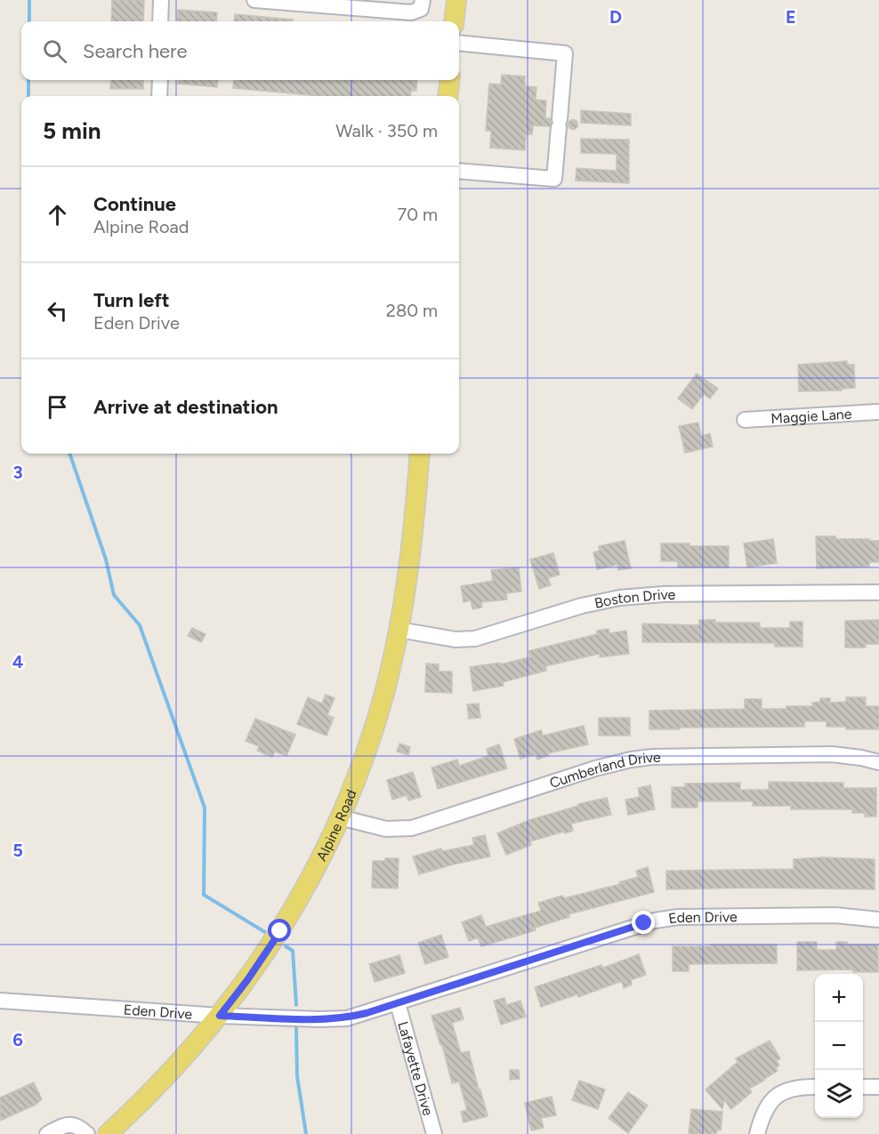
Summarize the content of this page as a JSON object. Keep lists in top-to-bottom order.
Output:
{
  "streets": {
    "main road": ["Alpine Road"],
    "street": [
      "Maggie Lane",
      "Boston Drive",
      "Cumberland Drive",
      "Eden Drive",
      "Lafayette Drive"
    ]
  },
  "crossings": [
    ["Boston Drive", "Alpine Road"],
    ["Cumberland Drive", "Alpine Road"],
    ["Alpine Road", "Eden Drive"],
    ["Eden Drive", "Lafayette Drive"]
  ],
  "page": {
    "search": "Search here",
    "heading": ["5 min", "Walk · 350 m"],
    "list": [
      ["Continue", "Alpine Road", "70 m"],
      ["Turn left", "Eden Drive", "280 m"],
      "Arrive at destination"
    ],
    "map_buttons": ["+", "−"]
  },
  "grid": {
    "columns": ["D", "E"],
    "rows": [
      "3",
      "4",
      "5",
      "6"
    ]
  }
}
